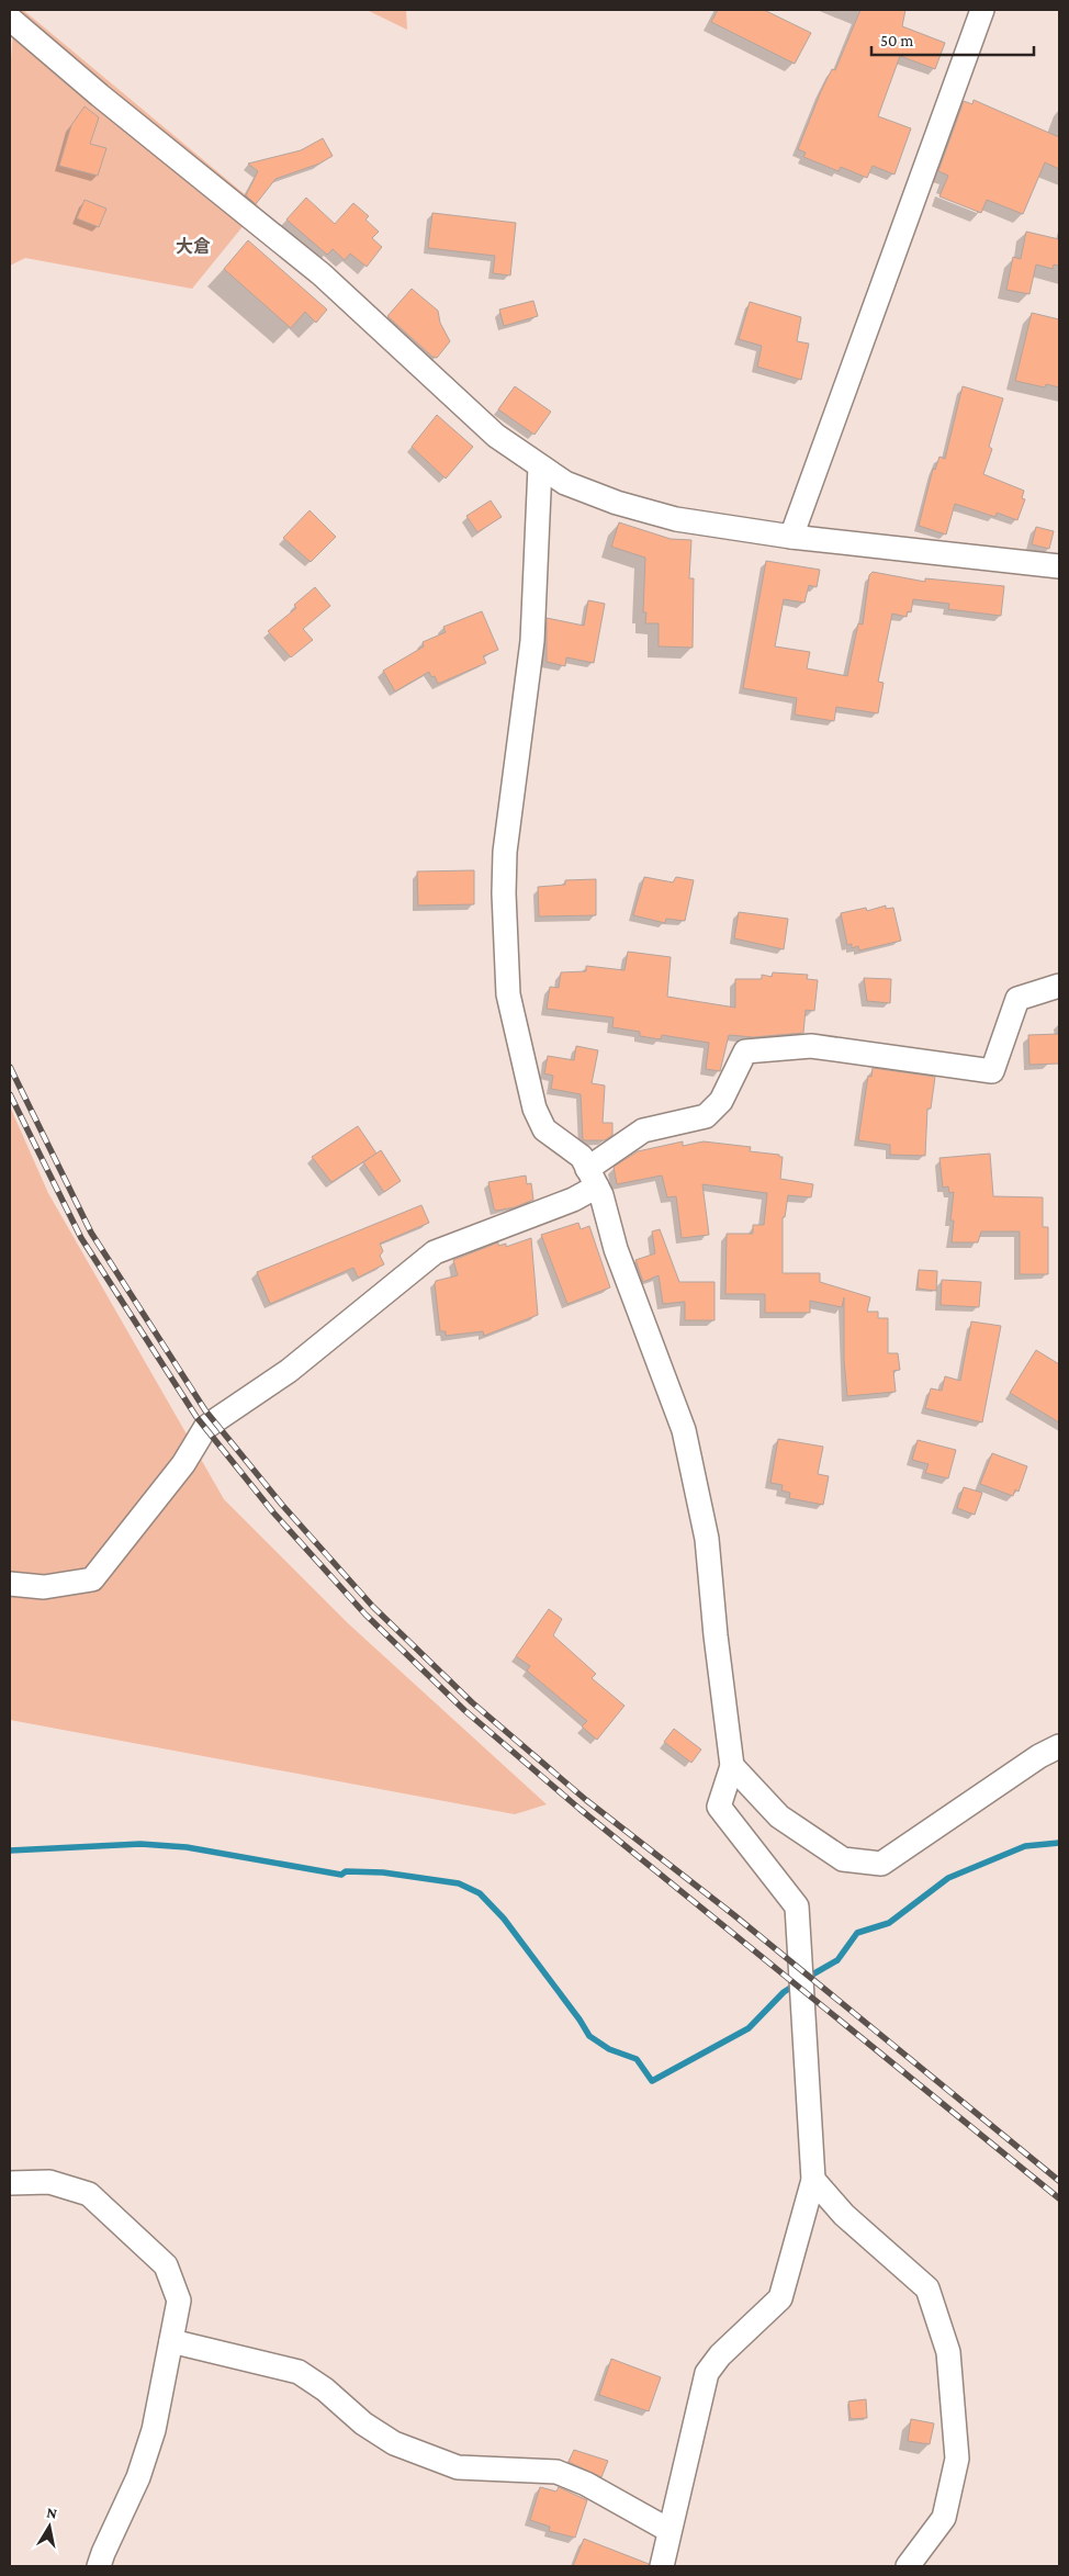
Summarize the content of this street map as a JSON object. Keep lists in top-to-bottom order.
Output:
{
  "districts": ["大倉"],
  "scale_bar": "50 m",
  "north": "top"
}
